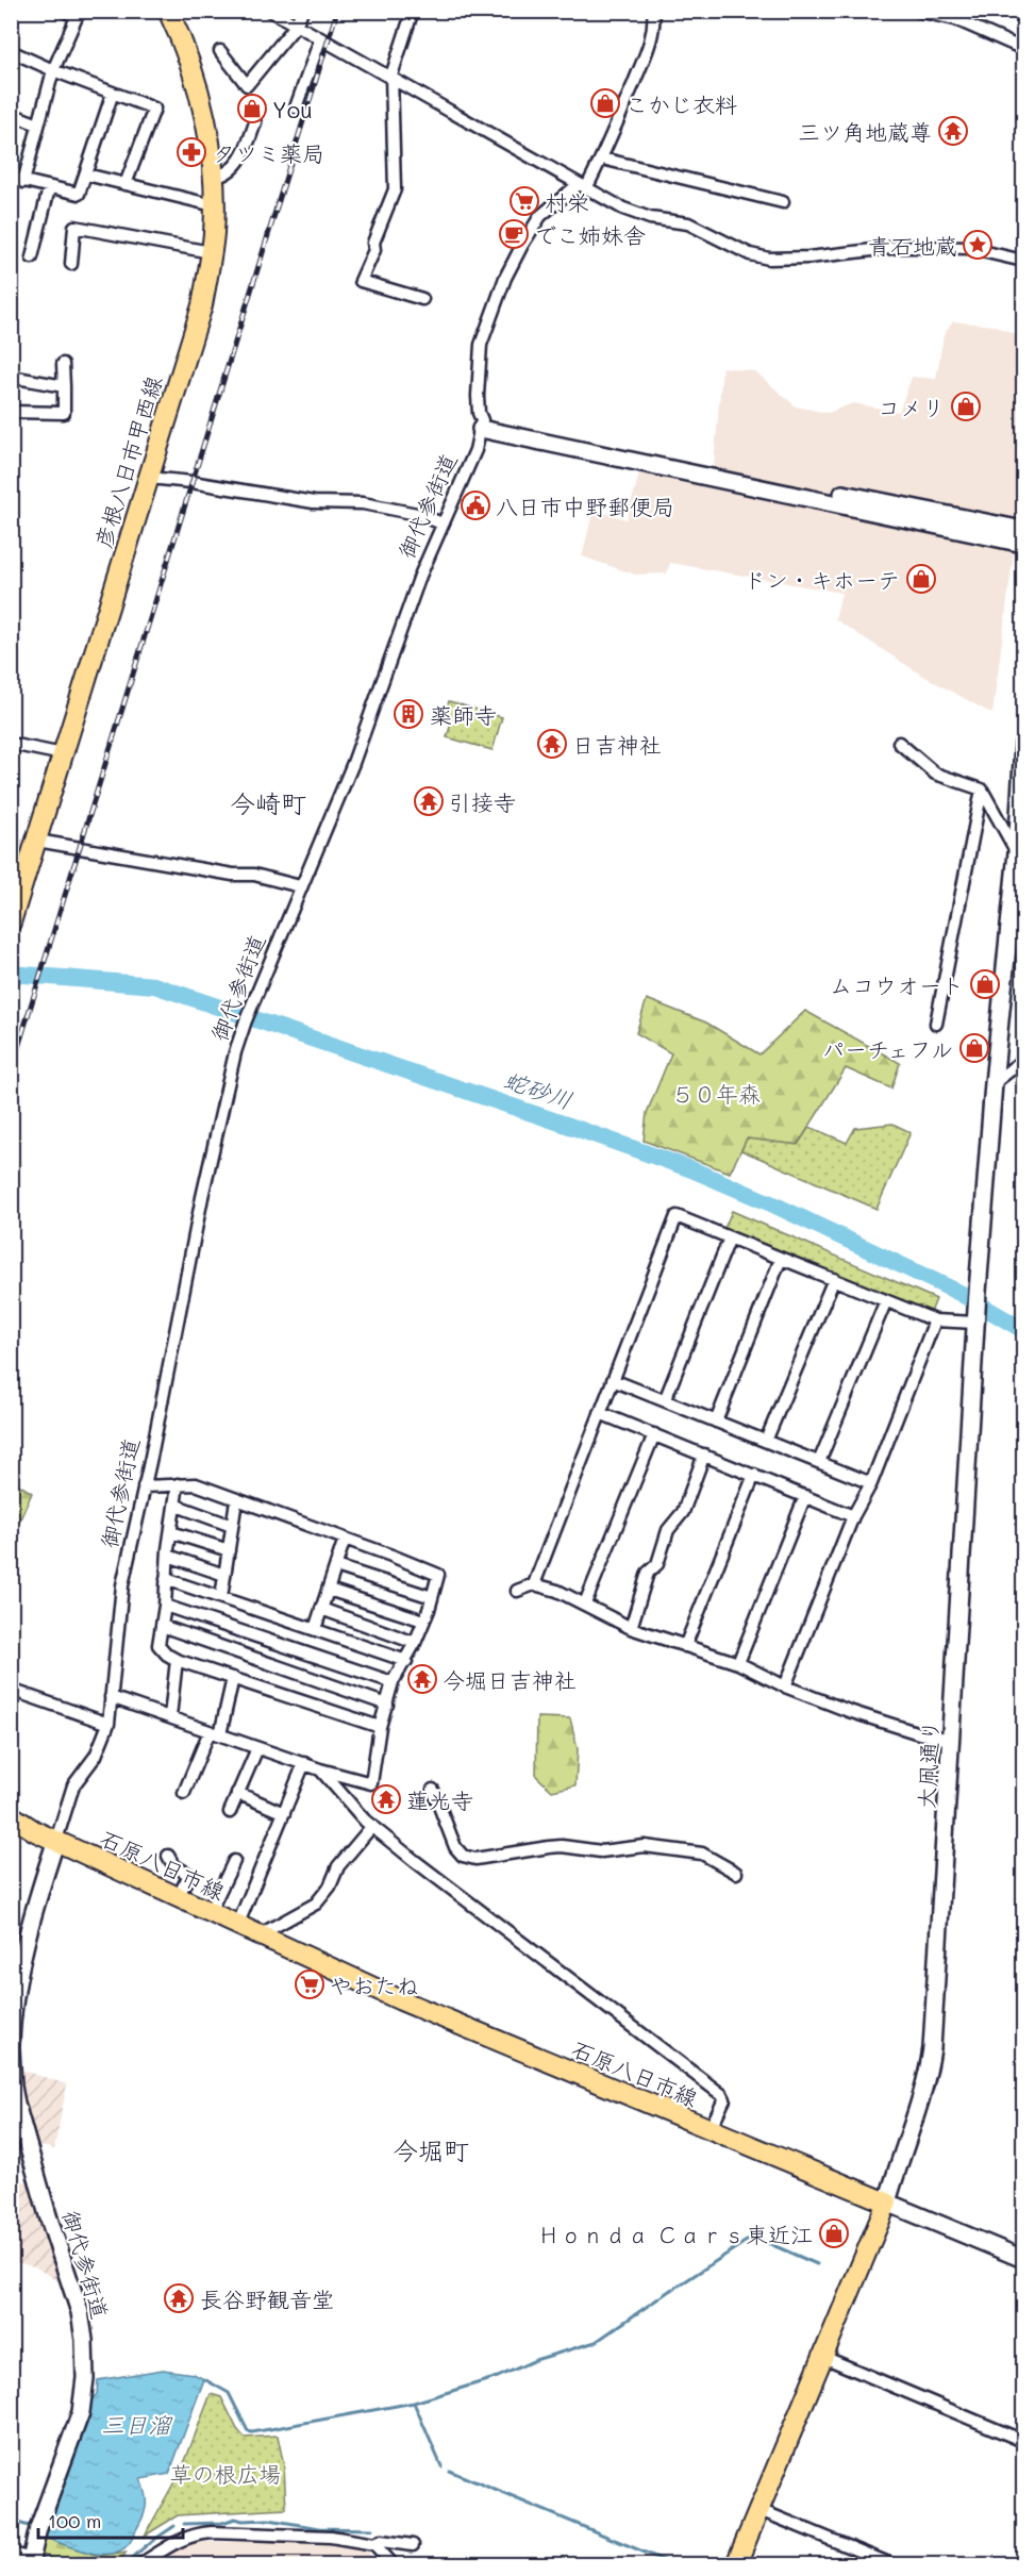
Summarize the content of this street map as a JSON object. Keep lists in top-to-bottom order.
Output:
{
  "streets": {
    "main road": ["彦根八日市甲西線", "石原八日市線"],
    "street": ["御代参街道", "大凧通り"]
  },
  "crossings": [
    ["御代参街道", "石原八日市線"],
    ["大凧通り", "石原八日市線"]
  ],
  "districts": ["今崎町", "今堀町"],
  "water": ["蛇砂川", "三日溜"],
  "parks": ["５０年森", "草の根広場"],
  "places": {
    "shop": [
      "こかじ衣料",
      "You",
      "コメリ",
      "ドン・キホーテ",
      "ムコウオート",
      "パーチェフル",
      "Ｈｏｎｄａ Ｃａｒｓ東近江"
    ],
    "temple": [
      "三ツ角地蔵尊",
      "日吉神社",
      "引接寺",
      "今堀日吉神社",
      "蓮光寺",
      "長谷野観音堂"
    ],
    "pharmacy": ["タツミ薬局"],
    "supermarket": ["村栄", "やおたね"],
    "cafe": ["でこ姉妹舎"],
    "place": ["青石地蔵"],
    "public building": ["八日市中野郵便局"],
    "building": ["薬師寺"]
  },
  "scale_bar": "100 m"
}
